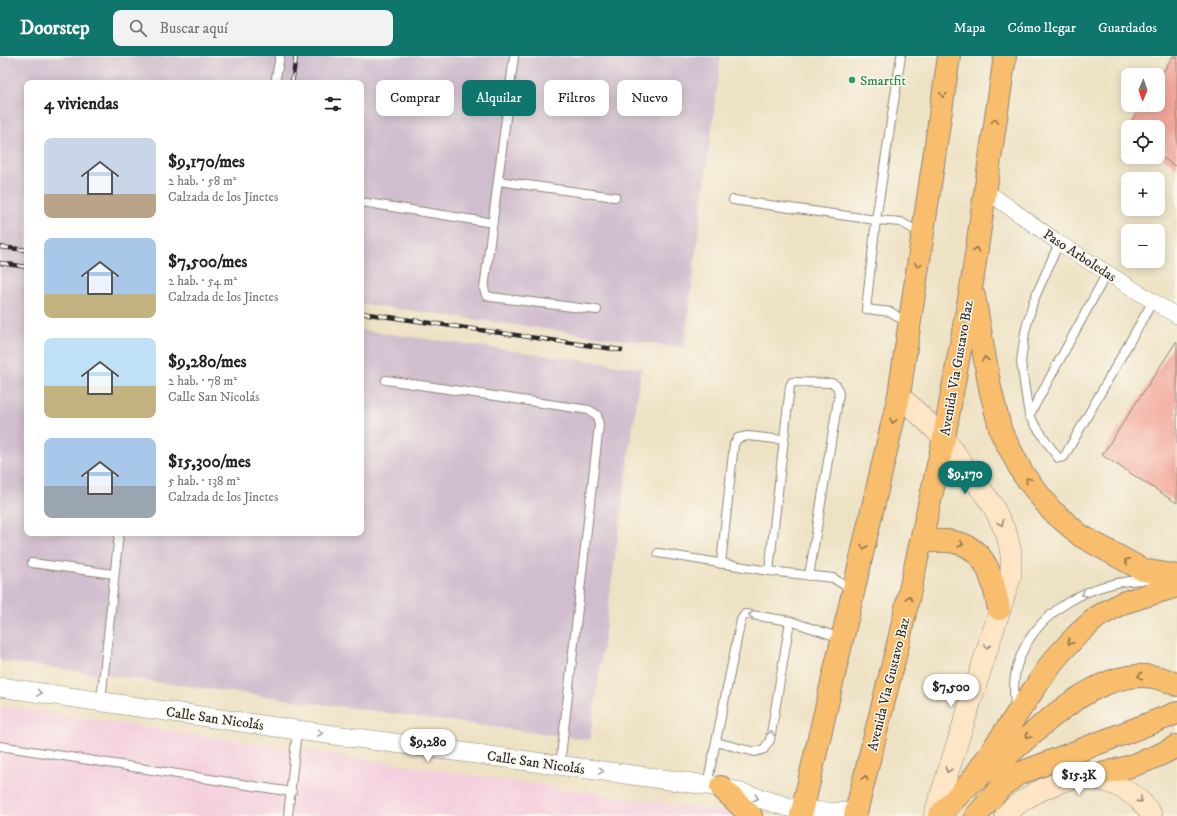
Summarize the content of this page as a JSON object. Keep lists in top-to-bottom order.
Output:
{
  "streets": {
    "main road": ["Avenida Via Gustavo Baz"],
    "street": ["Paso Arboledas", "Calle San Nicolás"]
  },
  "crossings": [
    ["Paso Arboledas", "Avenida Via Gustavo Baz"],
    ["Avenida Via Gustavo Baz", "Calle San Nicolás"]
  ],
  "one_way": ["Calle San Nicolás"],
  "places": ["Smartfit"],
  "north": "bottom",
  "page": {
    "header": "Doorstep",
    "search": "Buscar aquí",
    "nav": ["Mapa", "Cómo llegar", "Guardados"],
    "map_buttons": ["+", "−"],
    "chip": [
      "Comprar",
      "Alquilar",
      "Filtros",
      "Nuevo"
    ],
    "heading": "4 viviendas",
    "list": [
      {
        "name": "$9,170/mes",
        "note": "2 hab. · 58 m² · Calzada de los Jinetes"
      },
      {
        "name": "$7,500/mes",
        "note": "2 hab. · 54 m² · Calzada de los Jinetes"
      },
      {
        "name": "$9,280/mes",
        "note": "2 hab. · 78 m² · Calle San Nicolás"
      },
      {
        "name": "$15,300/mes",
        "note": "5 hab. · 138 m² · Calzada de los Jinetes"
      }
    ],
    "price": [
      "$9,170",
      "$7,500",
      "$9,280",
      "$15.3K"
    ]
  }
}
